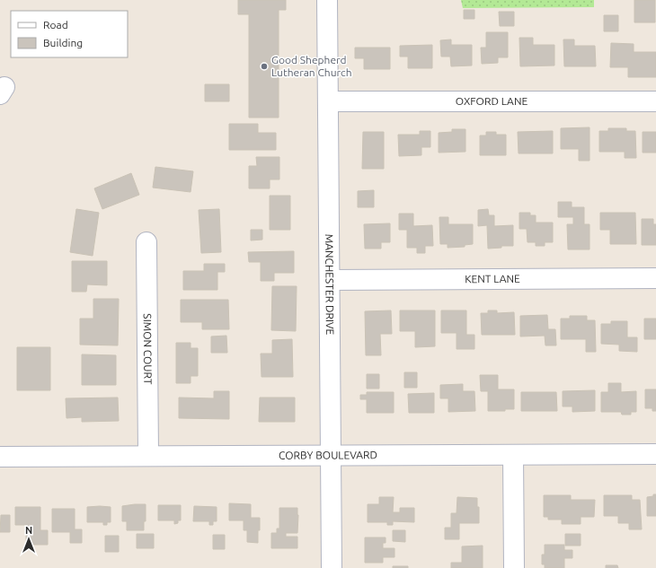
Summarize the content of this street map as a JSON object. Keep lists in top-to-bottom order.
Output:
{
  "streets": {
    "street": [
      "OXFORD LANE",
      "KENT LANE",
      "MANCHESTER DRIVE",
      "SIMON COURT",
      "CORBY BOULEVARD"
    ]
  },
  "crossings": [
    ["OXFORD LANE", "MANCHESTER DRIVE"],
    ["KENT LANE", "MANCHESTER DRIVE"],
    ["MANCHESTER DRIVE", "CORBY BOULEVARD"],
    ["SIMON COURT", "CORBY BOULEVARD"]
  ],
  "places": ["Good Shepherd Lutheran Church"],
  "legend": ["Road", "Building"],
  "north": "top"
}
